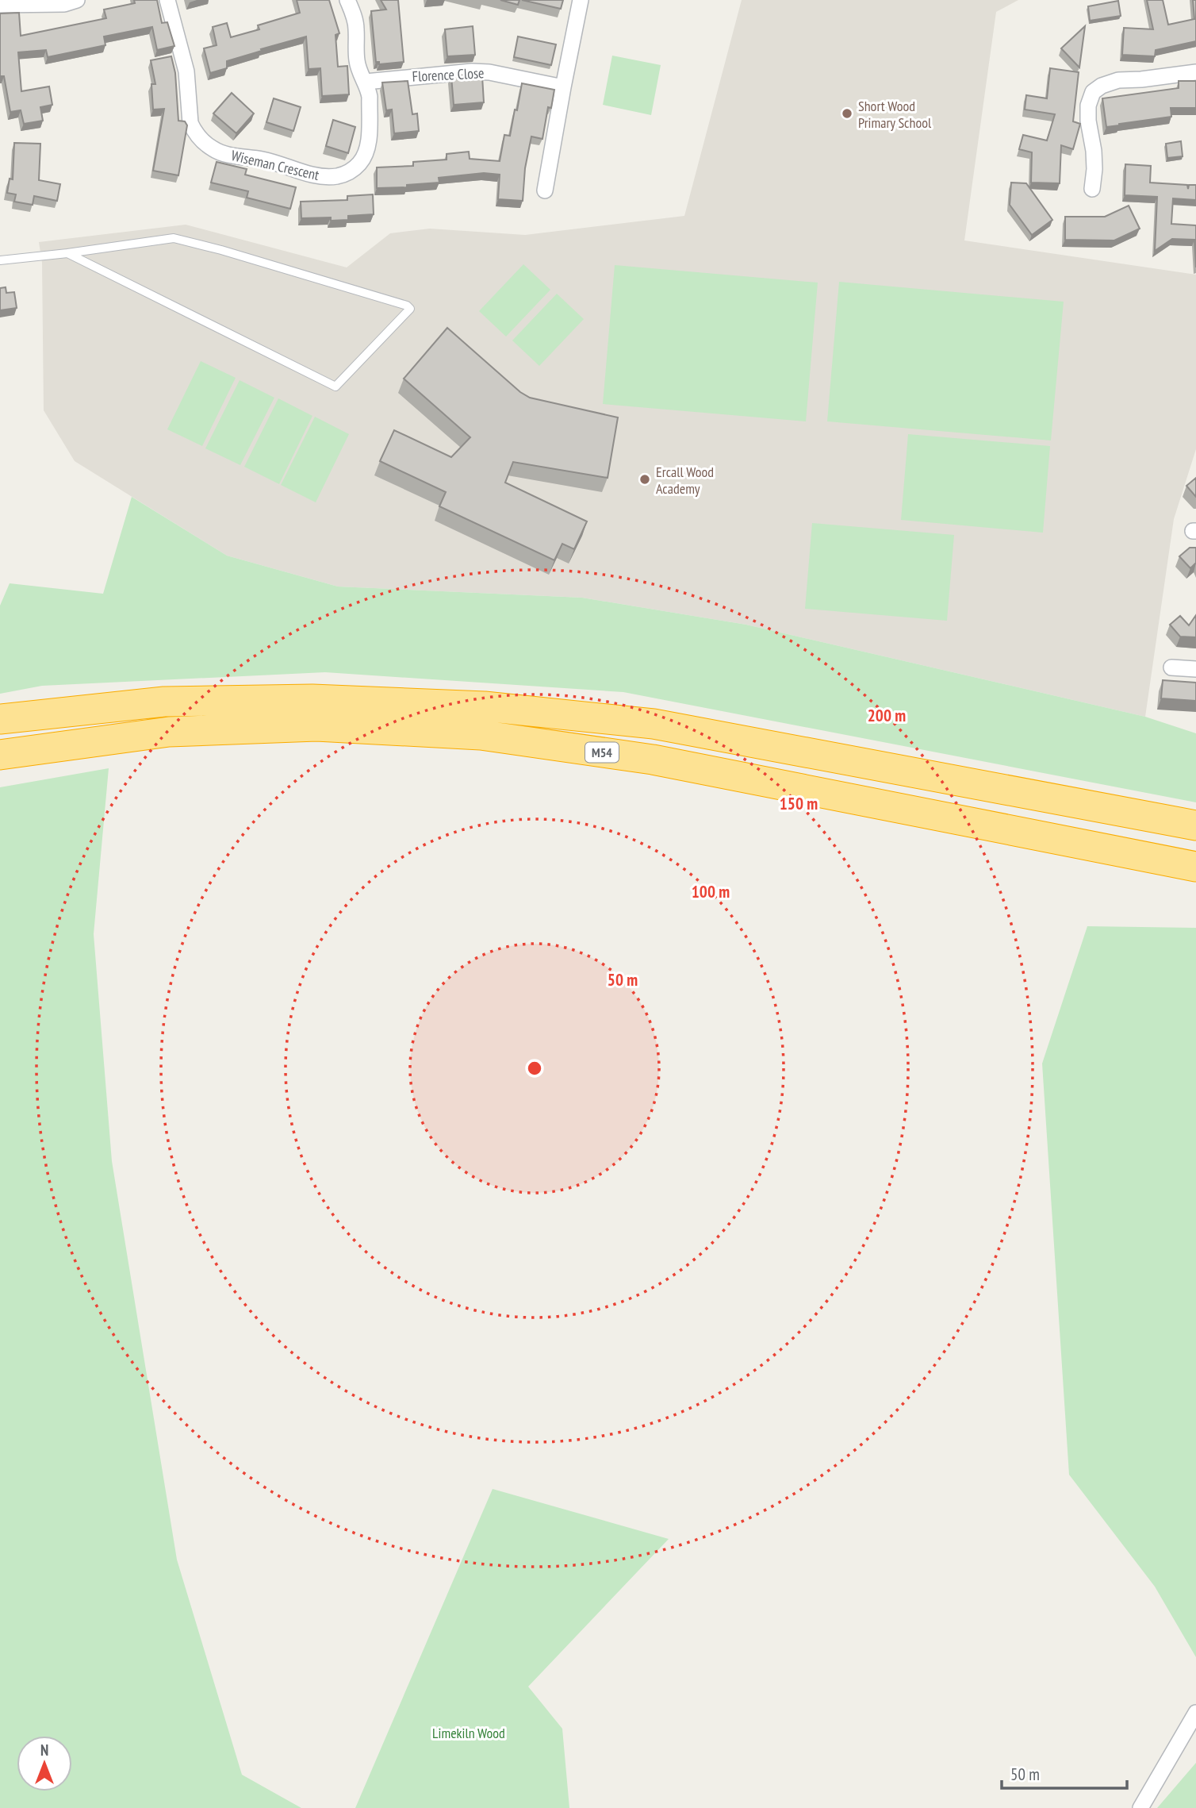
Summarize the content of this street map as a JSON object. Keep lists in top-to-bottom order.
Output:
{
  "streets": {
    "highway": ["M54"],
    "street": ["Florence Close", "Wiseman Crescent"]
  },
  "crossings": [
    ["Florence Close", "Wiseman Crescent"]
  ],
  "parks": ["Limekiln Wood"],
  "places": ["Short Wood Primary School", "Ercall Wood Academy"],
  "scale_bar": "50 m",
  "north": "top",
  "rings": [
    "200 m",
    "150 m",
    "100 m",
    "50 m"
  ]
}
